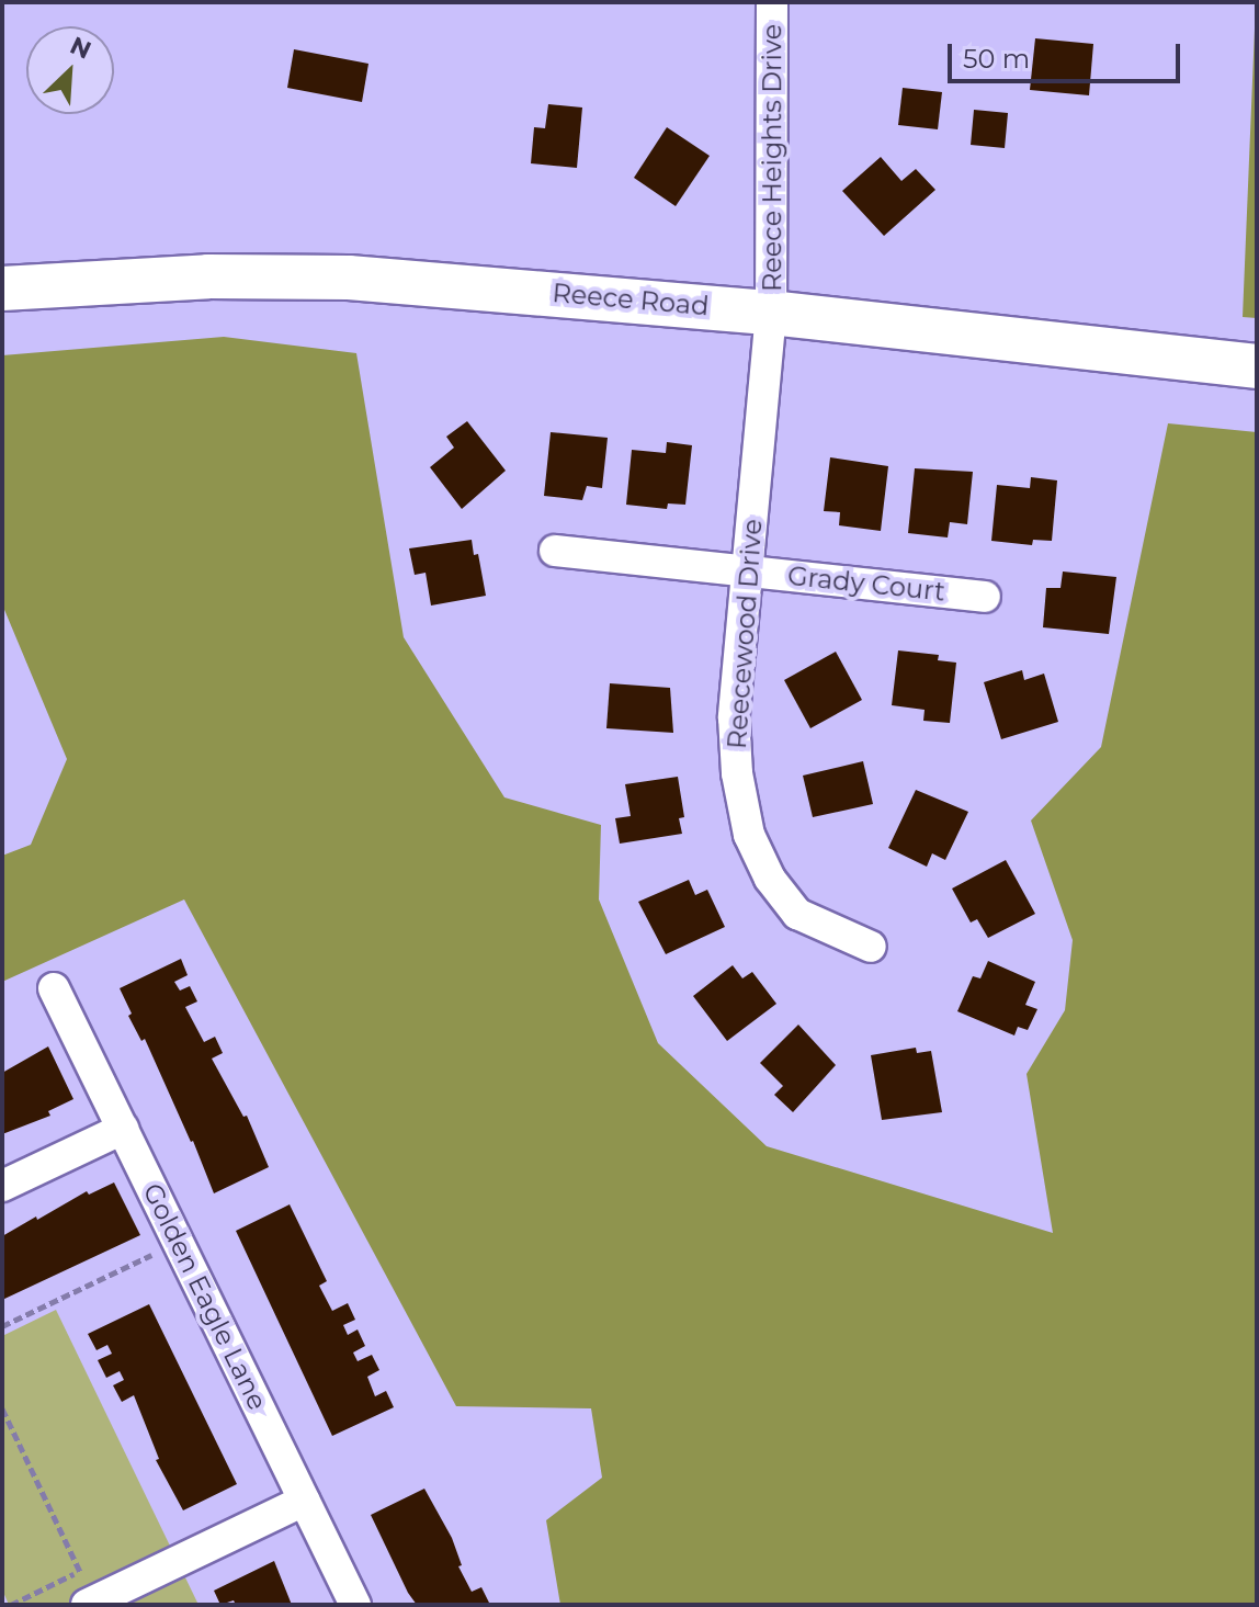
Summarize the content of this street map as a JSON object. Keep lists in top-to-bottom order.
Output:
{
  "streets": {
    "main road": ["Reece Road"],
    "street": [
      "Reece Heights Drive",
      "Grady Court",
      "Reecewood Drive",
      "Golden Eagle Lane"
    ]
  },
  "crossings": [
    ["Reece Heights Drive", "Reece Road"],
    ["Reece Heights Drive", "Reecewood Drive"],
    ["Reece Road", "Reecewood Drive"],
    ["Grady Court", "Reecewood Drive"]
  ],
  "scale_bar": "50 m",
  "north": "top right"
}
